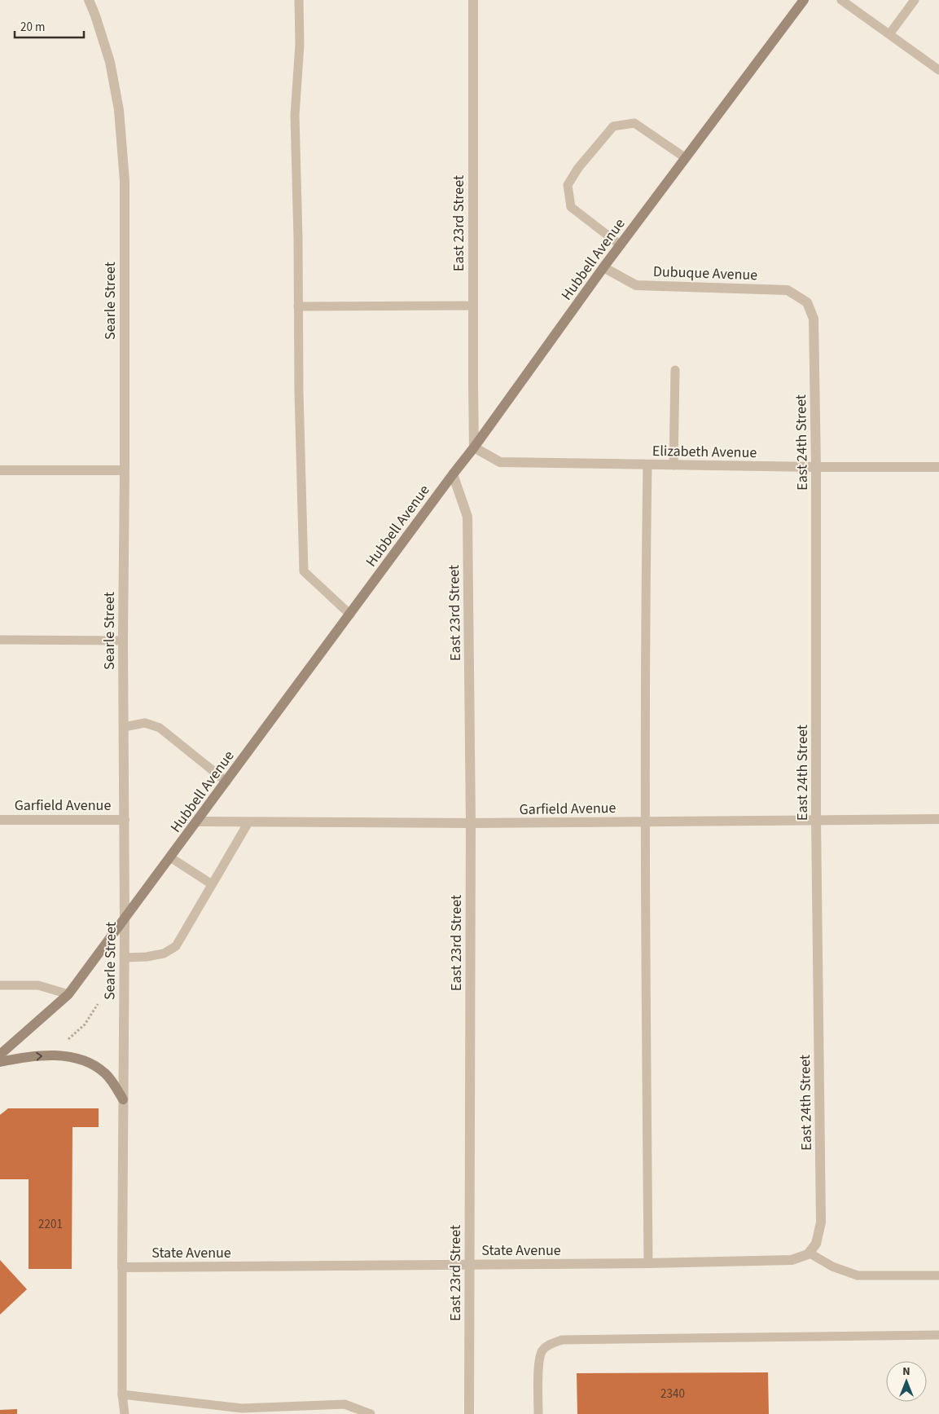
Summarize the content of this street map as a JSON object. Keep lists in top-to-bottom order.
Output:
{
  "streets": {
    "main road": ["Hubbell Avenue"],
    "street": [
      "East 23rd Street",
      "Dubuque Avenue",
      "Searle Street",
      "East 24th Street",
      "Elizabeth Avenue",
      "Garfield Avenue",
      "State Avenue"
    ]
  },
  "crossings": [
    ["East 23rd Street", "Hubbell Avenue"],
    ["East 23rd Street", "Elizabeth Avenue"],
    ["East 23rd Street", "Garfield Avenue"],
    ["East 23rd Street", "State Avenue"],
    ["Hubbell Avenue", "Dubuque Avenue"],
    ["Hubbell Avenue", "Searle Street"],
    ["Hubbell Avenue", "Elizabeth Avenue"],
    ["Hubbell Avenue", "Garfield Avenue"],
    ["Dubuque Avenue", "East 24th Street"],
    ["Searle Street", "Garfield Avenue"],
    ["Searle Street", "State Avenue"],
    ["East 24th Street", "Elizabeth Avenue"],
    ["East 24th Street", "Garfield Avenue"],
    ["East 24th Street", "State Avenue"]
  ],
  "house_numbers": ["2201", "2340"],
  "scale_bar": "20 m",
  "north": "top"
}
